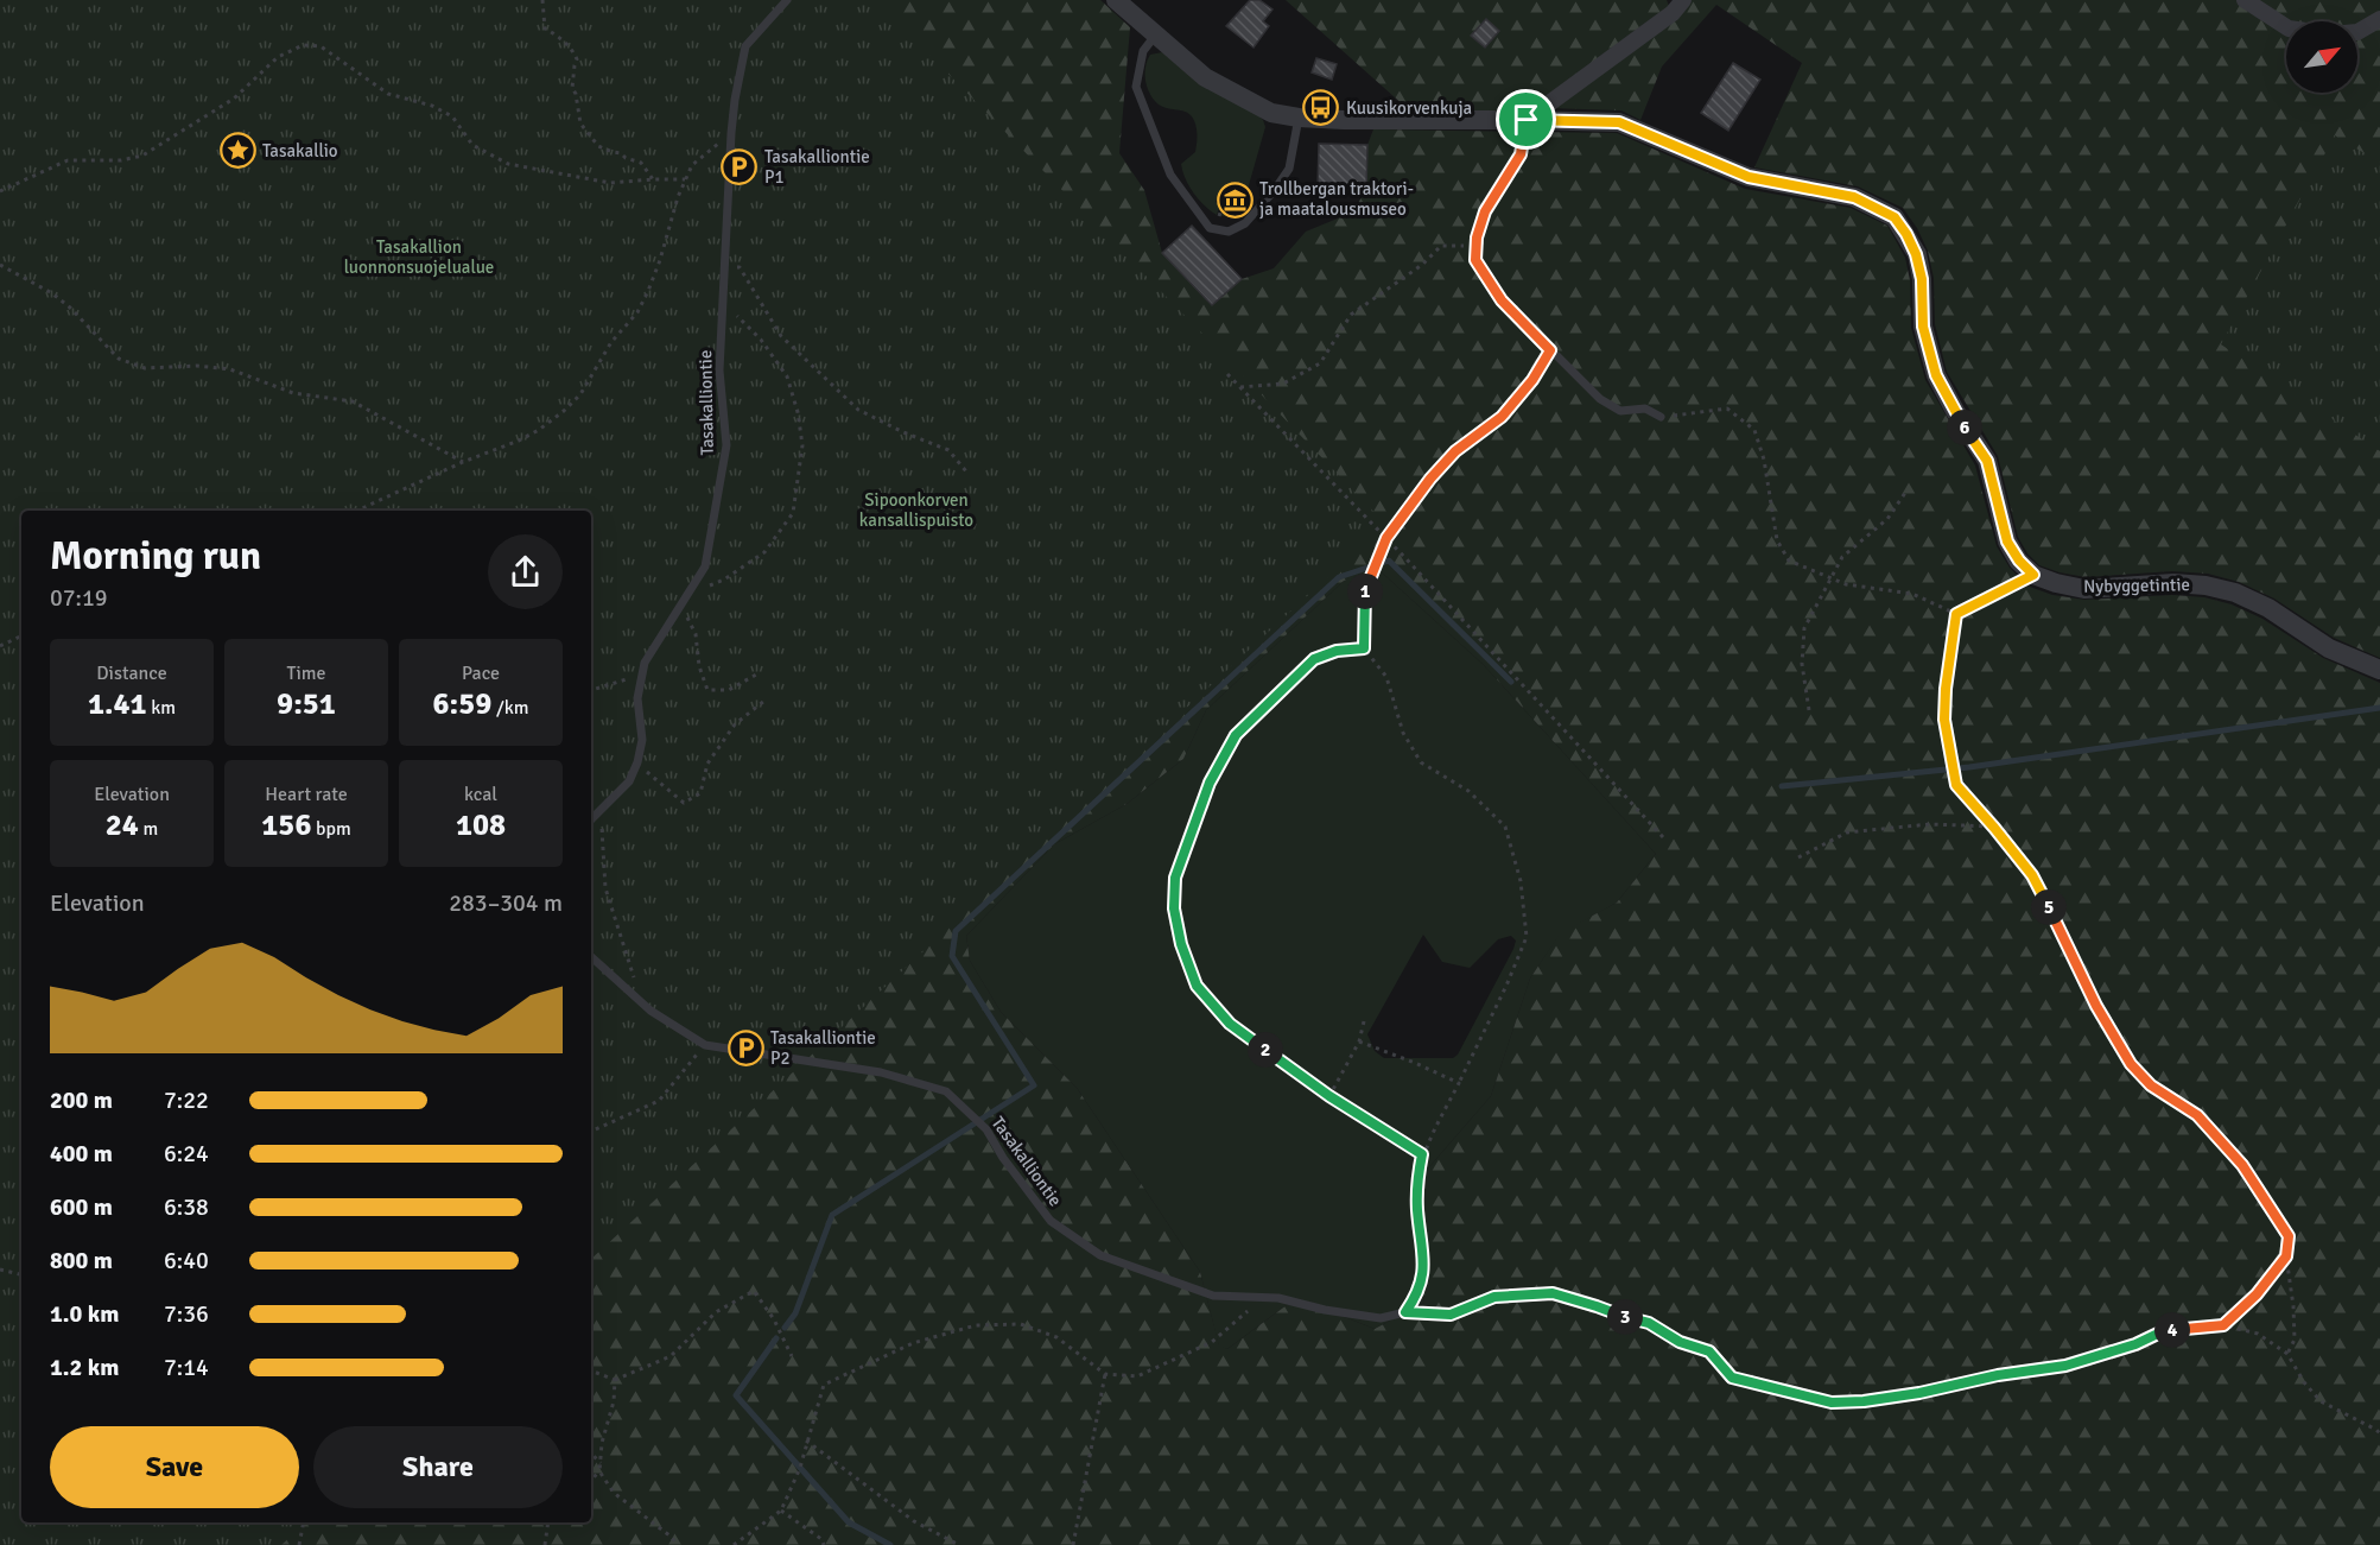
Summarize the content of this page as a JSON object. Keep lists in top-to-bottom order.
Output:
{
  "streets": {
    "street": ["Nybyggetintie"],
    "lane": ["Tasakalliontie"]
  },
  "parks": ["Tasakallion luonnonsuojelualue", "Sipoonkorven kansallispuisto"],
  "places": {
    "bus stop": ["Kuusikorvenkuja"],
    "place": ["Tasakallio"],
    "parking": ["Tasakalliontie P1", "Tasakalliontie P2"],
    "museum": ["Trollbergan traktori- ja maatalousmuseo"]
  },
  "north": "top right",
  "page": {
    "pins": [
      "6",
      "1",
      "5",
      "2",
      "3",
      "4"
    ],
    "heading": ["Morning run", "07:19"],
    "stats": [
      ["Distance", "1.41 km"],
      ["Time", "9:51"],
      ["Pace", "6:59 /km"],
      ["Elevation", "24 m"],
      ["Heart rate", "156 bpm"],
      ["kcal", "108"]
    ],
    "chart": ["Elevation", "283–304 m"],
    "list": [
      {
        "name": "200 m",
        "note": "7:22"
      },
      {
        "name": "400 m",
        "note": "6:24"
      },
      {
        "name": "600 m",
        "note": "6:38"
      },
      {
        "name": "800 m",
        "note": "6:40"
      },
      {
        "name": "1.0 km",
        "note": "7:36"
      },
      {
        "name": "1.2 km",
        "note": "7:14"
      }
    ],
    "buttons": ["Save", "Share"]
  }
}
